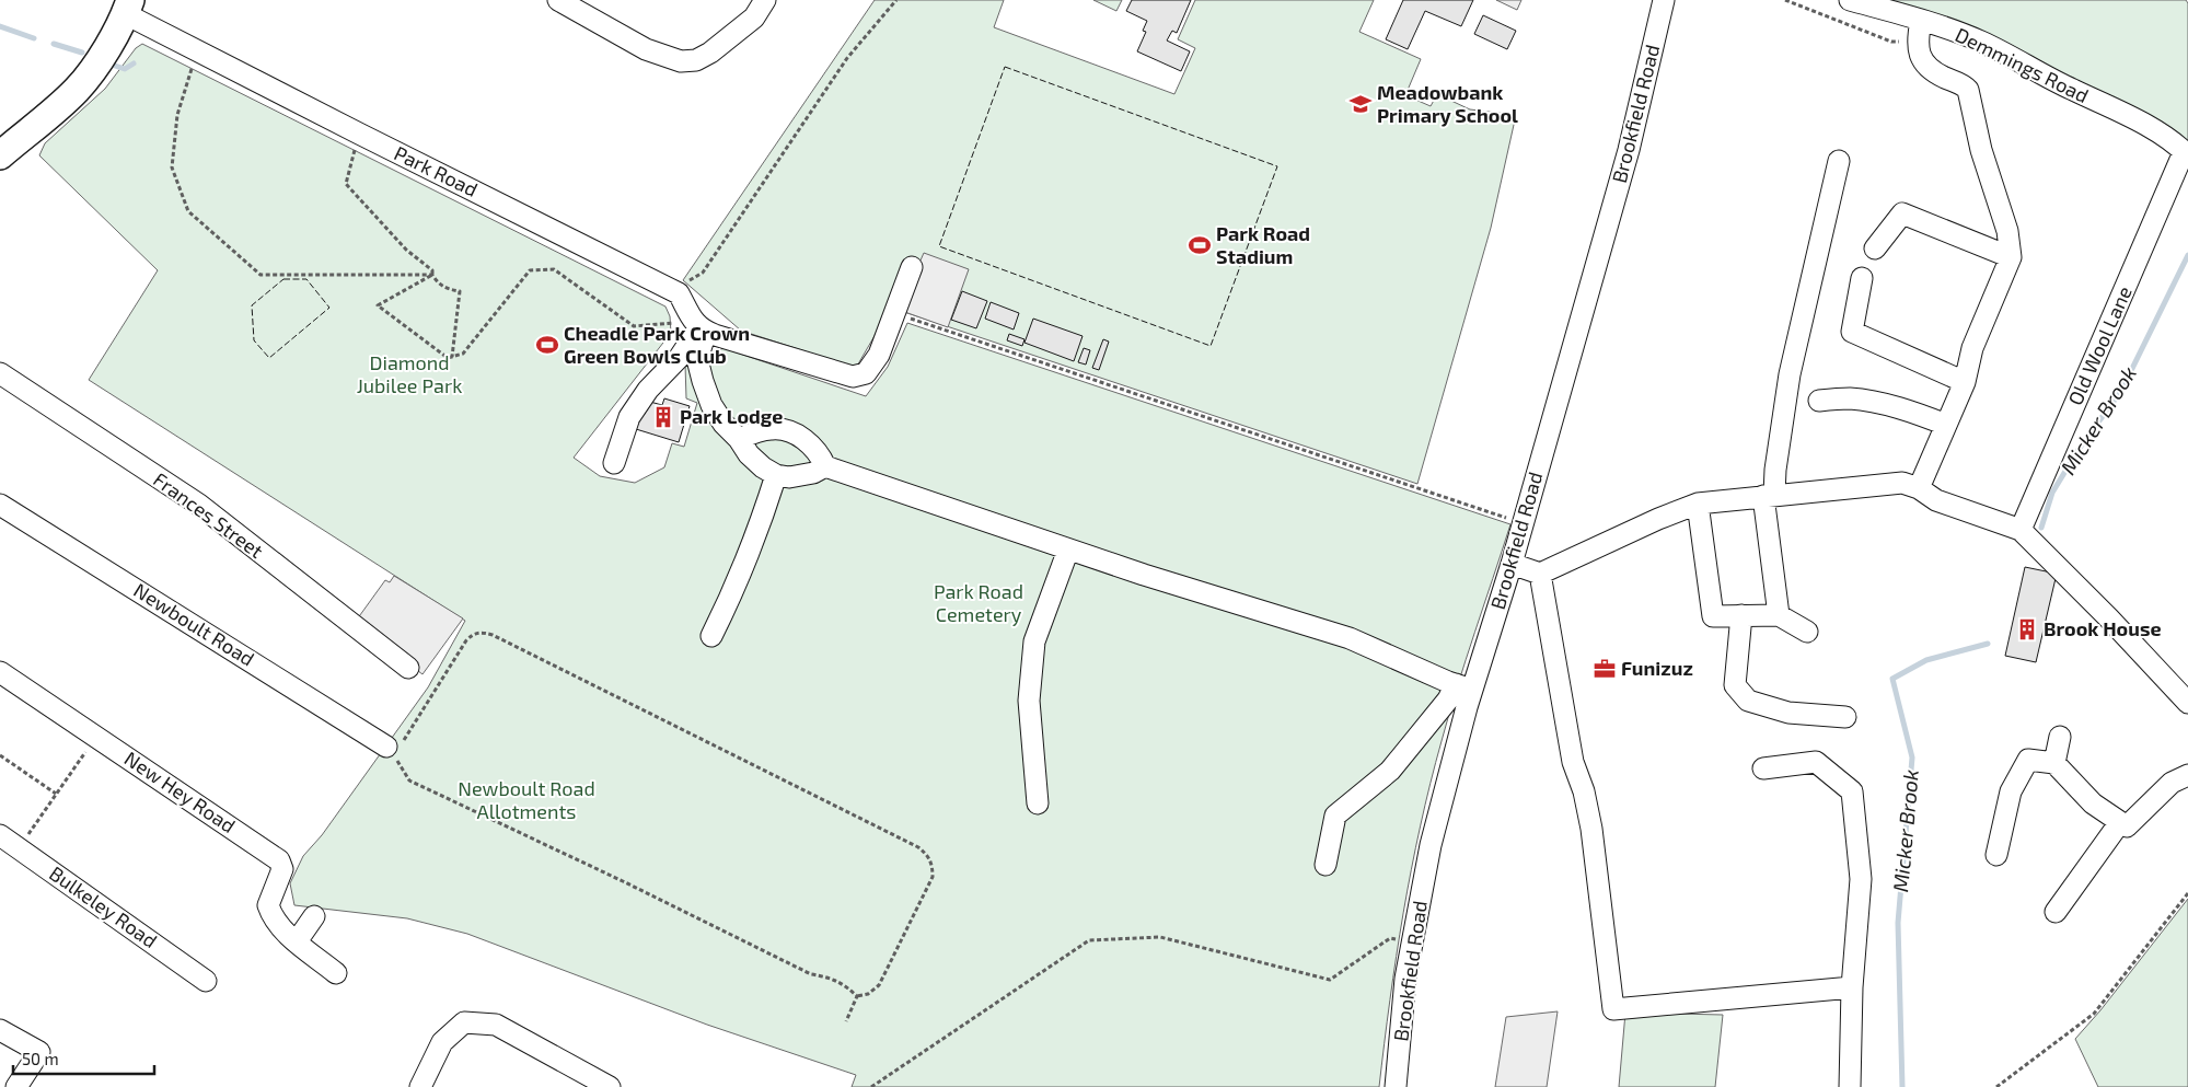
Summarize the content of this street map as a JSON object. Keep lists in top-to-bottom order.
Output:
{
  "streets": {
    "street": [
      "Demmings Road",
      "Brookfield Road",
      "Park Road",
      "Old Wool Lane",
      "Frances Street",
      "Newboult Road",
      "New Hey Road",
      "Bulkeley Road"
    ]
  },
  "crossings": [
    ["Demmings Road", "Old Wool Lane"]
  ],
  "water": ["Micker Brook"],
  "parks": ["Diamond Jubilee Park", "Park Road Cemetery", "Newboult Road Allotments"],
  "places": {
    "school or university": ["Meadowbank Primary School"],
    "sports": ["Park Road Stadium", "Cheadle Park Crown Green Bowls Club"],
    "building": ["Park Lodge", "Brook House"],
    "office": ["Funizuz"]
  },
  "scale_bar": "50 m"
}
